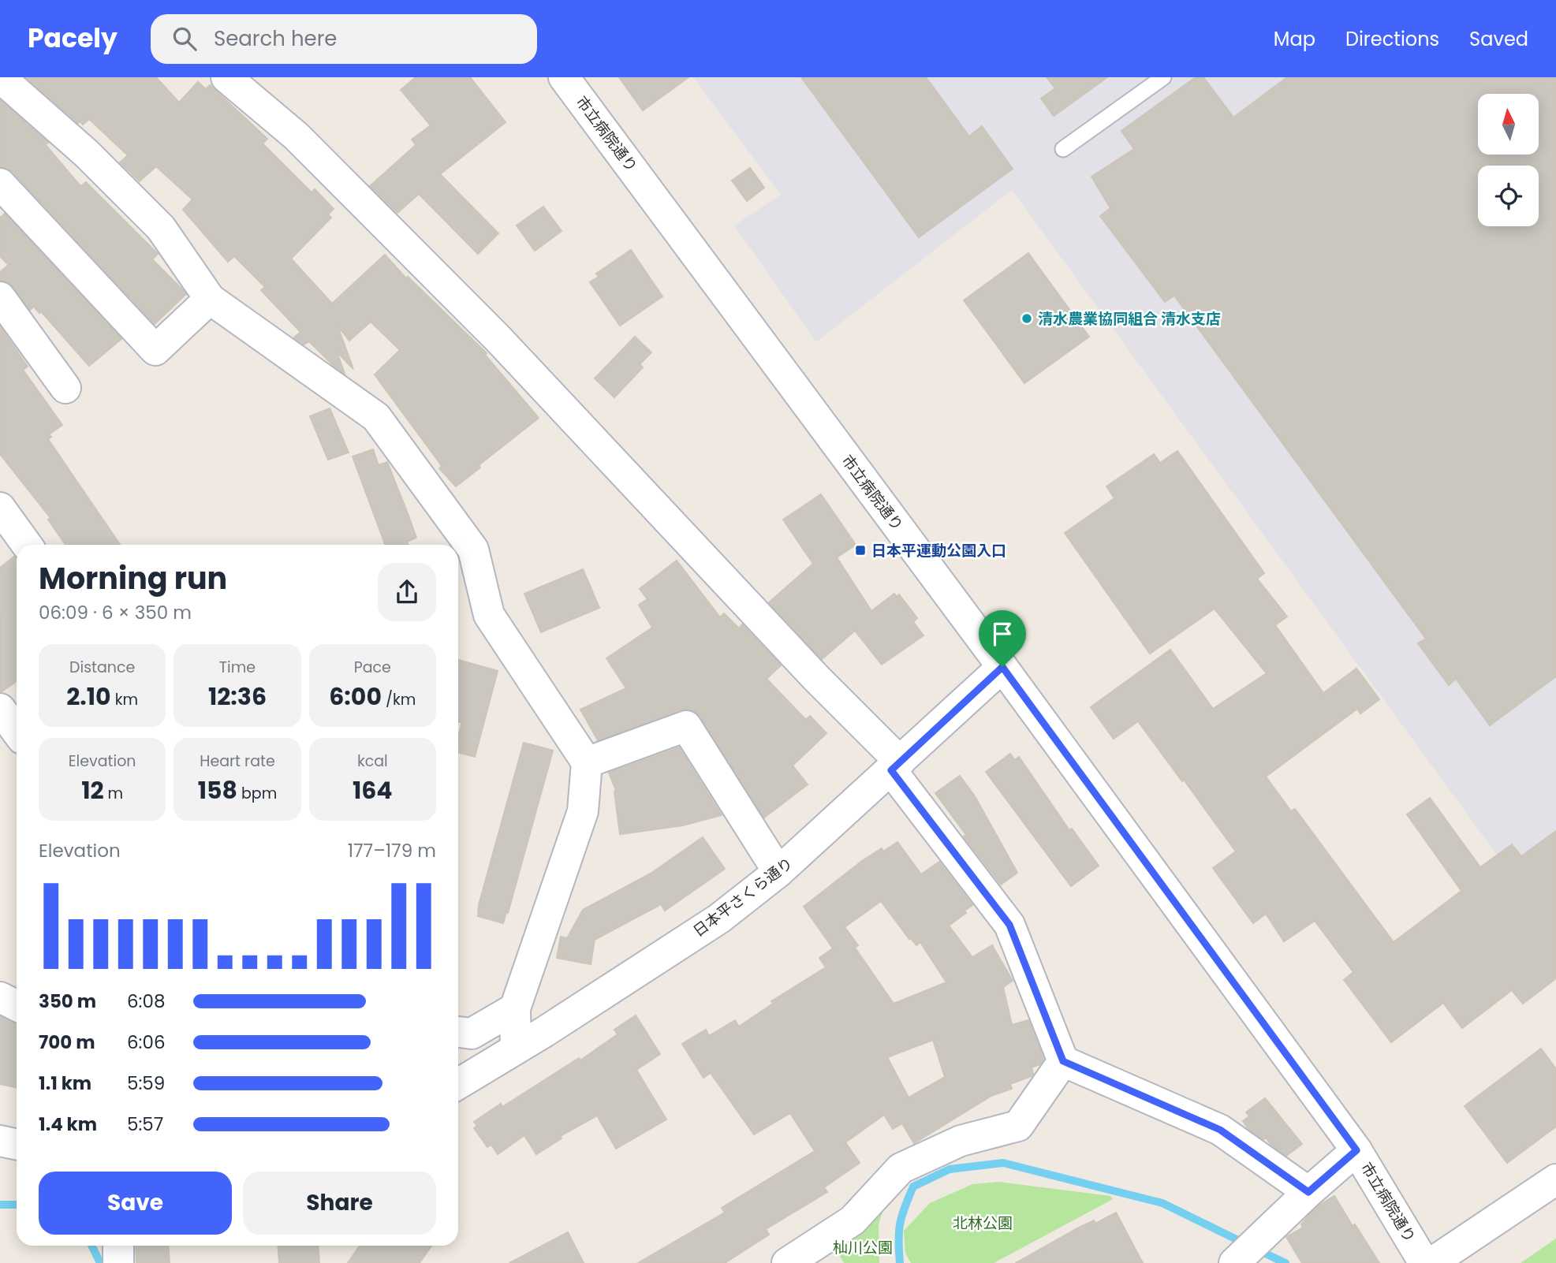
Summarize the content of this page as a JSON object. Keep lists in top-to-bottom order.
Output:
{
  "streets": {
    "street": ["市立病院通り", "日本平さくら通り"]
  },
  "crossings": [
    ["市立病院通り", "日本平さくら通り"]
  ],
  "parks": ["北林公園", "杣川公園"],
  "places": {
    "other": ["清水農業協同組合 清水支店"],
    "transit": ["日本平運動公園入口"]
  },
  "north": "top",
  "page": {
    "header": "Pacely",
    "search": "Search here",
    "nav": ["Map", "Directions", "Saved"],
    "heading": ["Morning run", "06:09 · 6 × 350 m"],
    "stats": [
      ["Distance", "2.10 km"],
      ["Time", "12:36"],
      ["Pace", "6:00 /km"],
      ["Elevation", "12 m"],
      ["Heart rate", "158 bpm"],
      ["kcal", "164"]
    ],
    "chart": ["Elevation", "177–179 m"],
    "list": [
      {
        "name": "350 m",
        "note": "6:08"
      },
      {
        "name": "700 m",
        "note": "6:06"
      },
      {
        "name": "1.1 km",
        "note": "5:59"
      },
      {
        "name": "1.4 km",
        "note": "5:57"
      }
    ],
    "buttons": ["Save", "Share"]
  }
}
